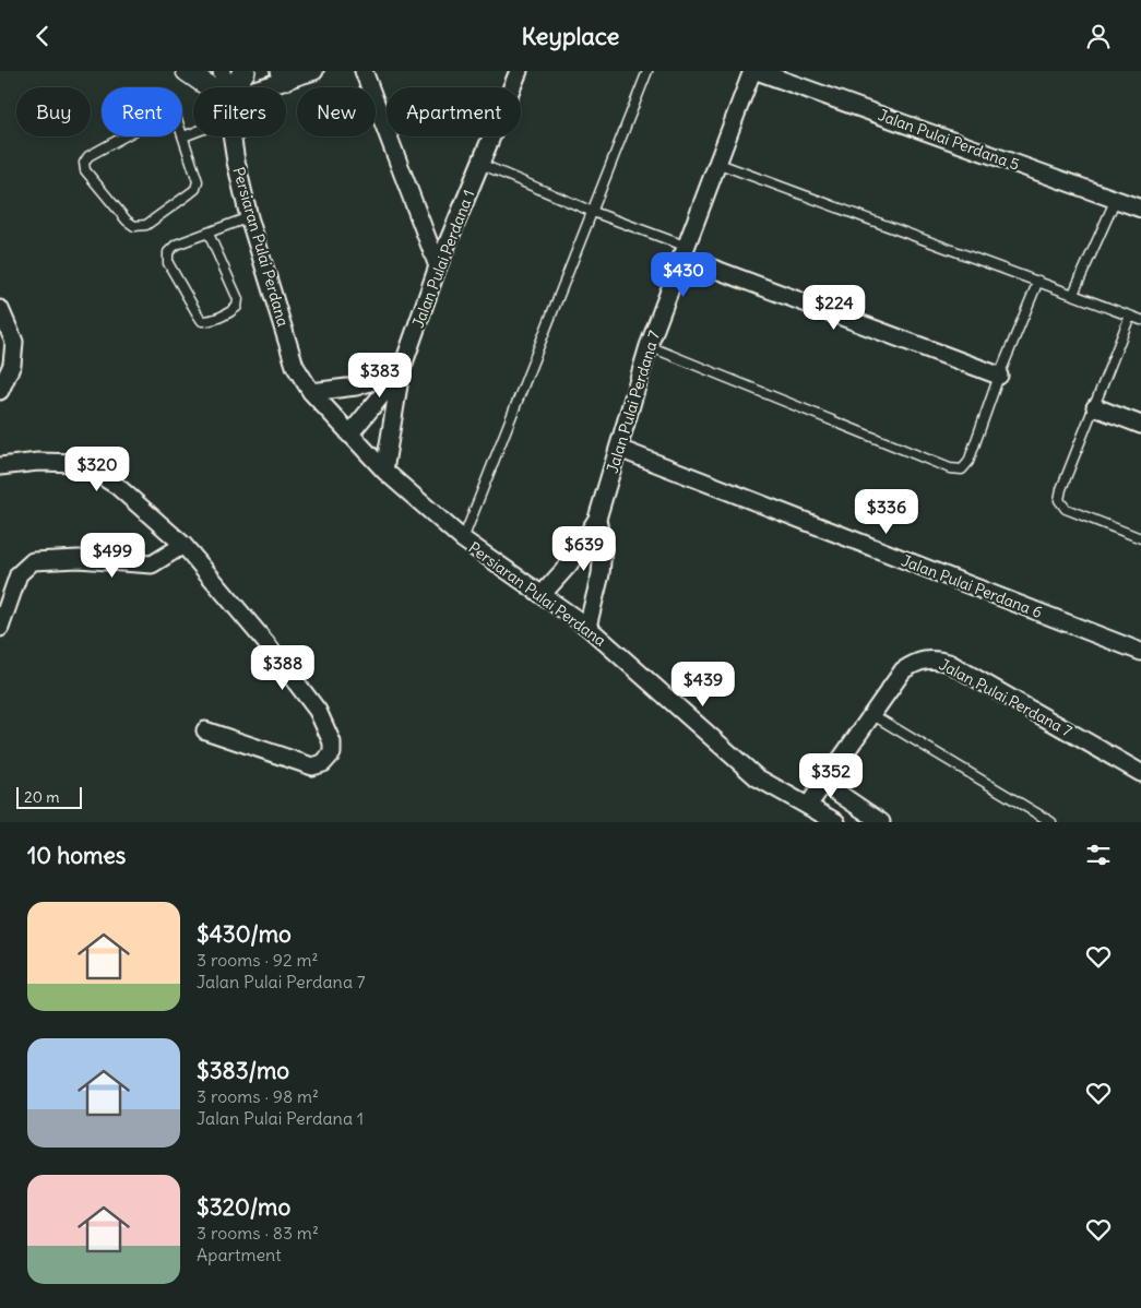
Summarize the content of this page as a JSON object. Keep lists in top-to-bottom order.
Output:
{
  "streets": {
    "street": [
      "Jalan Pulai Perdana 5",
      "Persiaran Pulai Perdana",
      "Jalan Pulai Perdana 1",
      "Jalan Pulai Perdana 7",
      "Jalan Pulai Perdana 6"
    ]
  },
  "crossings": [
    ["Persiaran Pulai Perdana", "Jalan Pulai Perdana 1"],
    ["Persiaran Pulai Perdana", "Jalan Pulai Perdana 7"],
    ["Jalan Pulai Perdana 7", "Jalan Pulai Perdana 6"]
  ],
  "scale_bar": "20 m",
  "page": {
    "header": "Keyplace",
    "chip": [
      "Buy",
      "Rent",
      "Filters",
      "New",
      "Apartment"
    ],
    "price": [
      "$430",
      "$224",
      "$383",
      "$320",
      "$336",
      "$639",
      "$499",
      "$388",
      "$439",
      "$352"
    ],
    "scale": "20 m",
    "heading": "10 homes",
    "list": [
      {
        "name": "$430/mo",
        "note": "3 rooms · 92 m² · Jalan Pulai Perdana 7"
      },
      {
        "name": "$383/mo",
        "note": "3 rooms · 98 m² · Jalan Pulai Perdana 1"
      },
      {
        "name": "$320/mo",
        "note": "3 rooms · 83 m² · Apartment"
      }
    ]
  }
}
